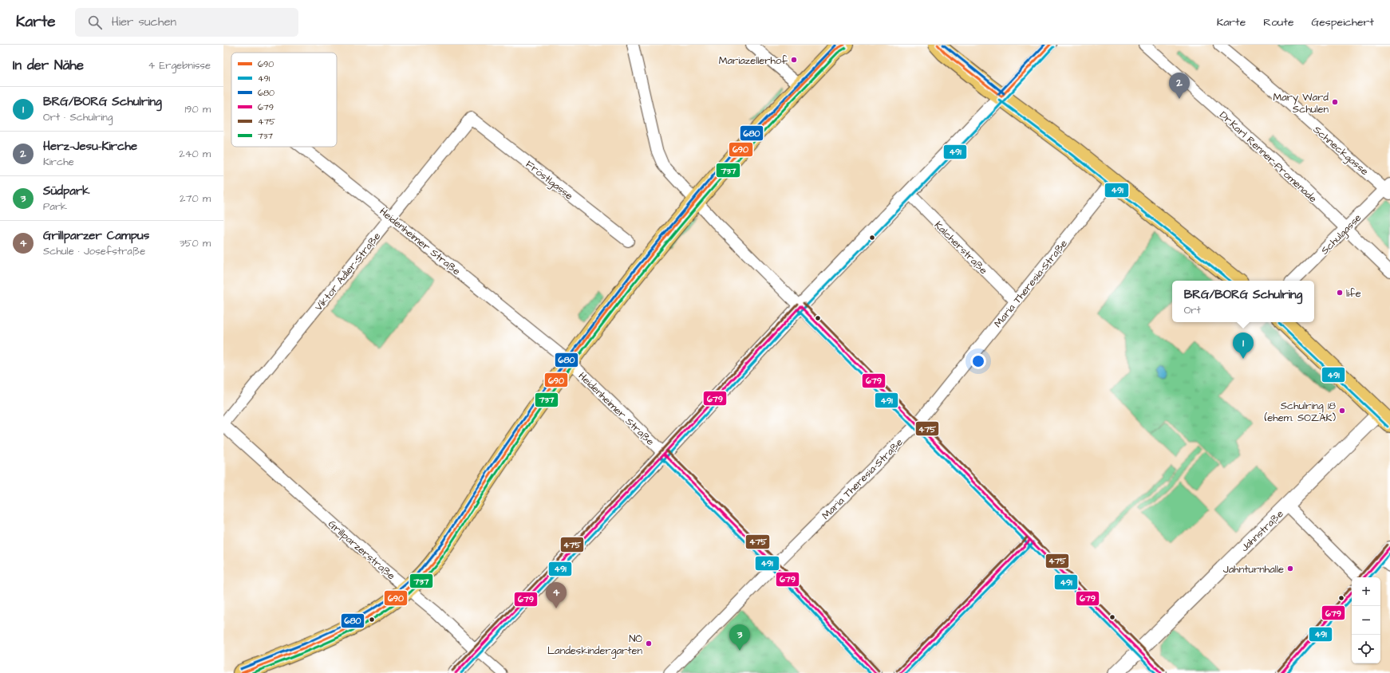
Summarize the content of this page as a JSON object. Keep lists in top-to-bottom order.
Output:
{
  "streets": {
    "street": [
      "Schneckgasse",
      "Dr.Karl Renner-Promenade",
      "Fröstlgasse",
      "Schulgasse",
      "Heidenheimer Straße",
      "Kalcherstraße",
      "Viktor Adler-Straße",
      "Maria Theresia-Straße",
      "Jahnstraße",
      "Grillparzerstraße"
    ]
  },
  "crossings": [
    ["Schneckgasse", "Schulgasse"],
    ["Dr.Karl Renner-Promenade", "Schulgasse"],
    ["Fröstlgasse", "Viktor Adler-Straße"],
    ["Heidenheimer Straße", "Viktor Adler-Straße"],
    ["Heidenheimer Straße", "Maria Theresia-Straße"],
    ["Kalcherstraße", "Maria Theresia-Straße"],
    ["Viktor Adler-Straße", "Grillparzerstraße"]
  ],
  "places": [
    "Mariazellerhof",
    "Mary Ward Schulen",
    "life",
    "Schulring 18 (ehem. SOZAK)",
    "Jahnturnhalle",
    "NÖ Landeskindergarten"
  ],
  "lines": [
    "transit line 690",
    "transit line 680",
    "transit line 491",
    "transit line 737",
    "transit line 475",
    "transit line 679"
  ],
  "legend": [
    "690",
    "491",
    "680",
    "679",
    "475",
    "737"
  ],
  "page": {
    "header": "Karte",
    "search": "Hier suchen",
    "nav": ["Karte", "Route", "Gespeichert"],
    "heading": ["In der Nähe", "4 Ergebnisse"],
    "pins": [
      "2",
      "1",
      "4",
      "3"
    ],
    "list": [
      {
        "mark": "1",
        "name": "BRG/BORG Schulring",
        "note": "Ort · Schulring",
        "value": "190 m"
      },
      {
        "mark": "2",
        "name": "Herz-Jesu-Kirche",
        "note": "Kirche",
        "value": "240 m"
      },
      {
        "mark": "3",
        "name": "Südpark",
        "note": "Park",
        "value": "270 m"
      },
      {
        "mark": "4",
        "name": "Grillparzer Campus",
        "note": "Schule · Josefstraße",
        "value": "350 m"
      }
    ],
    "popup": ["BRG/BORG Schulring", "Ort"],
    "map_buttons": ["+", "−"]
  }
}
